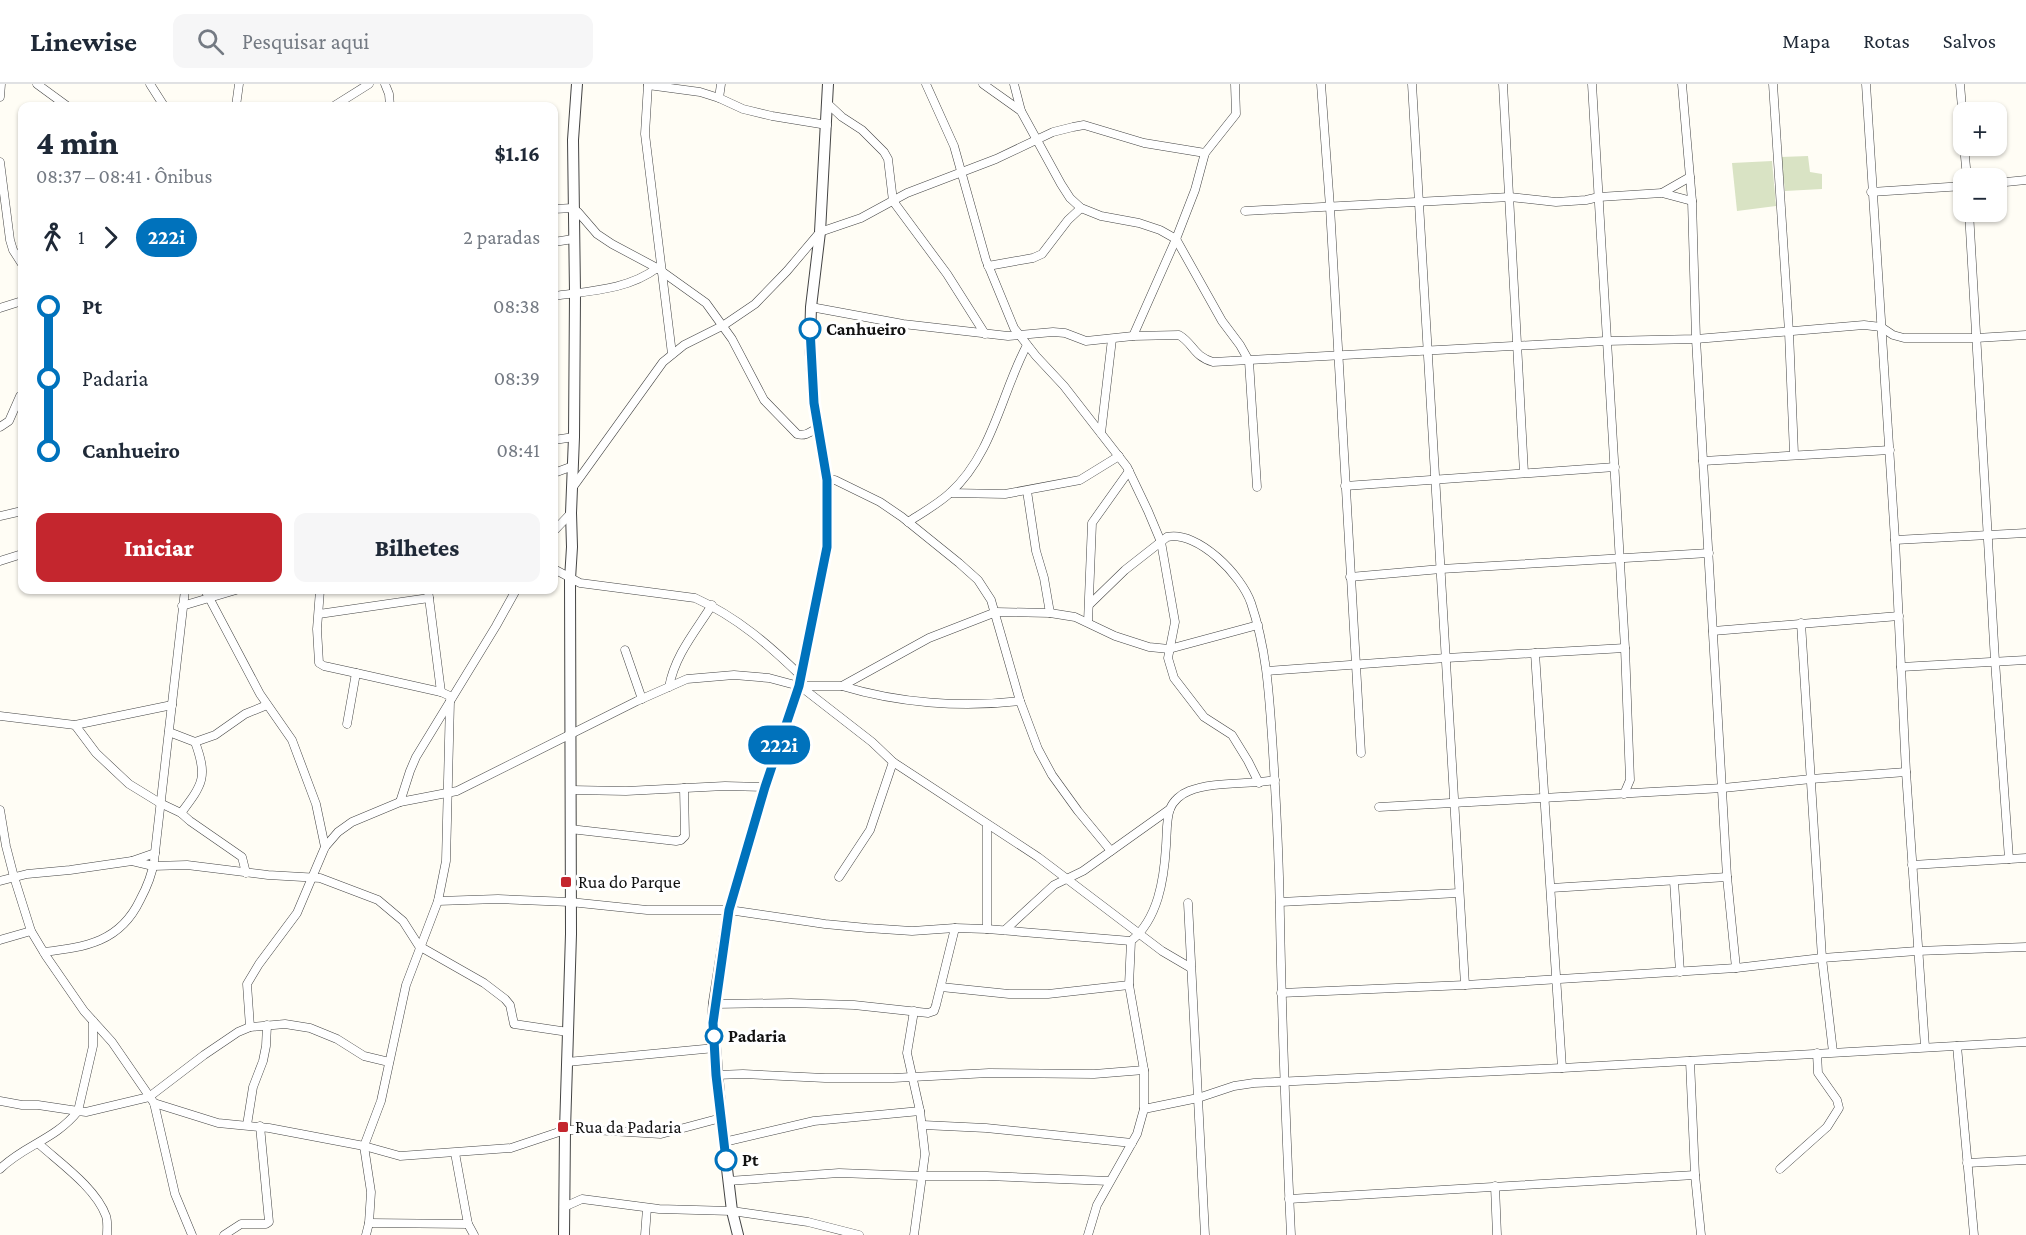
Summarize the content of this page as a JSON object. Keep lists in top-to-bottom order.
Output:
{
  "places": {
    "other": ["Canhueiro", "Padaria", "Pt"],
    "transit": ["Rua do Parque", "Rua da Padaria"]
  },
  "lines": ["bus line 222i"],
  "page": {
    "header": "Linewise",
    "search": "Pesquisar aqui",
    "nav": ["Mapa", "Rotas", "Salvos"],
    "on_map": "222i",
    "map_buttons": ["+", "−"],
    "heading": ["4 min", "08:37 – 08:41 · Ônibus", "$1.16"],
    "legs": ["1", "222i", "2 paradas"],
    "list": [
      {
        "name": "Pt",
        "value": "08:38"
      },
      {
        "name": "Padaria",
        "value": "08:39"
      },
      {
        "name": "Canhueiro",
        "value": "08:41"
      }
    ],
    "buttons": ["Iniciar", "Bilhetes"]
  }
}
